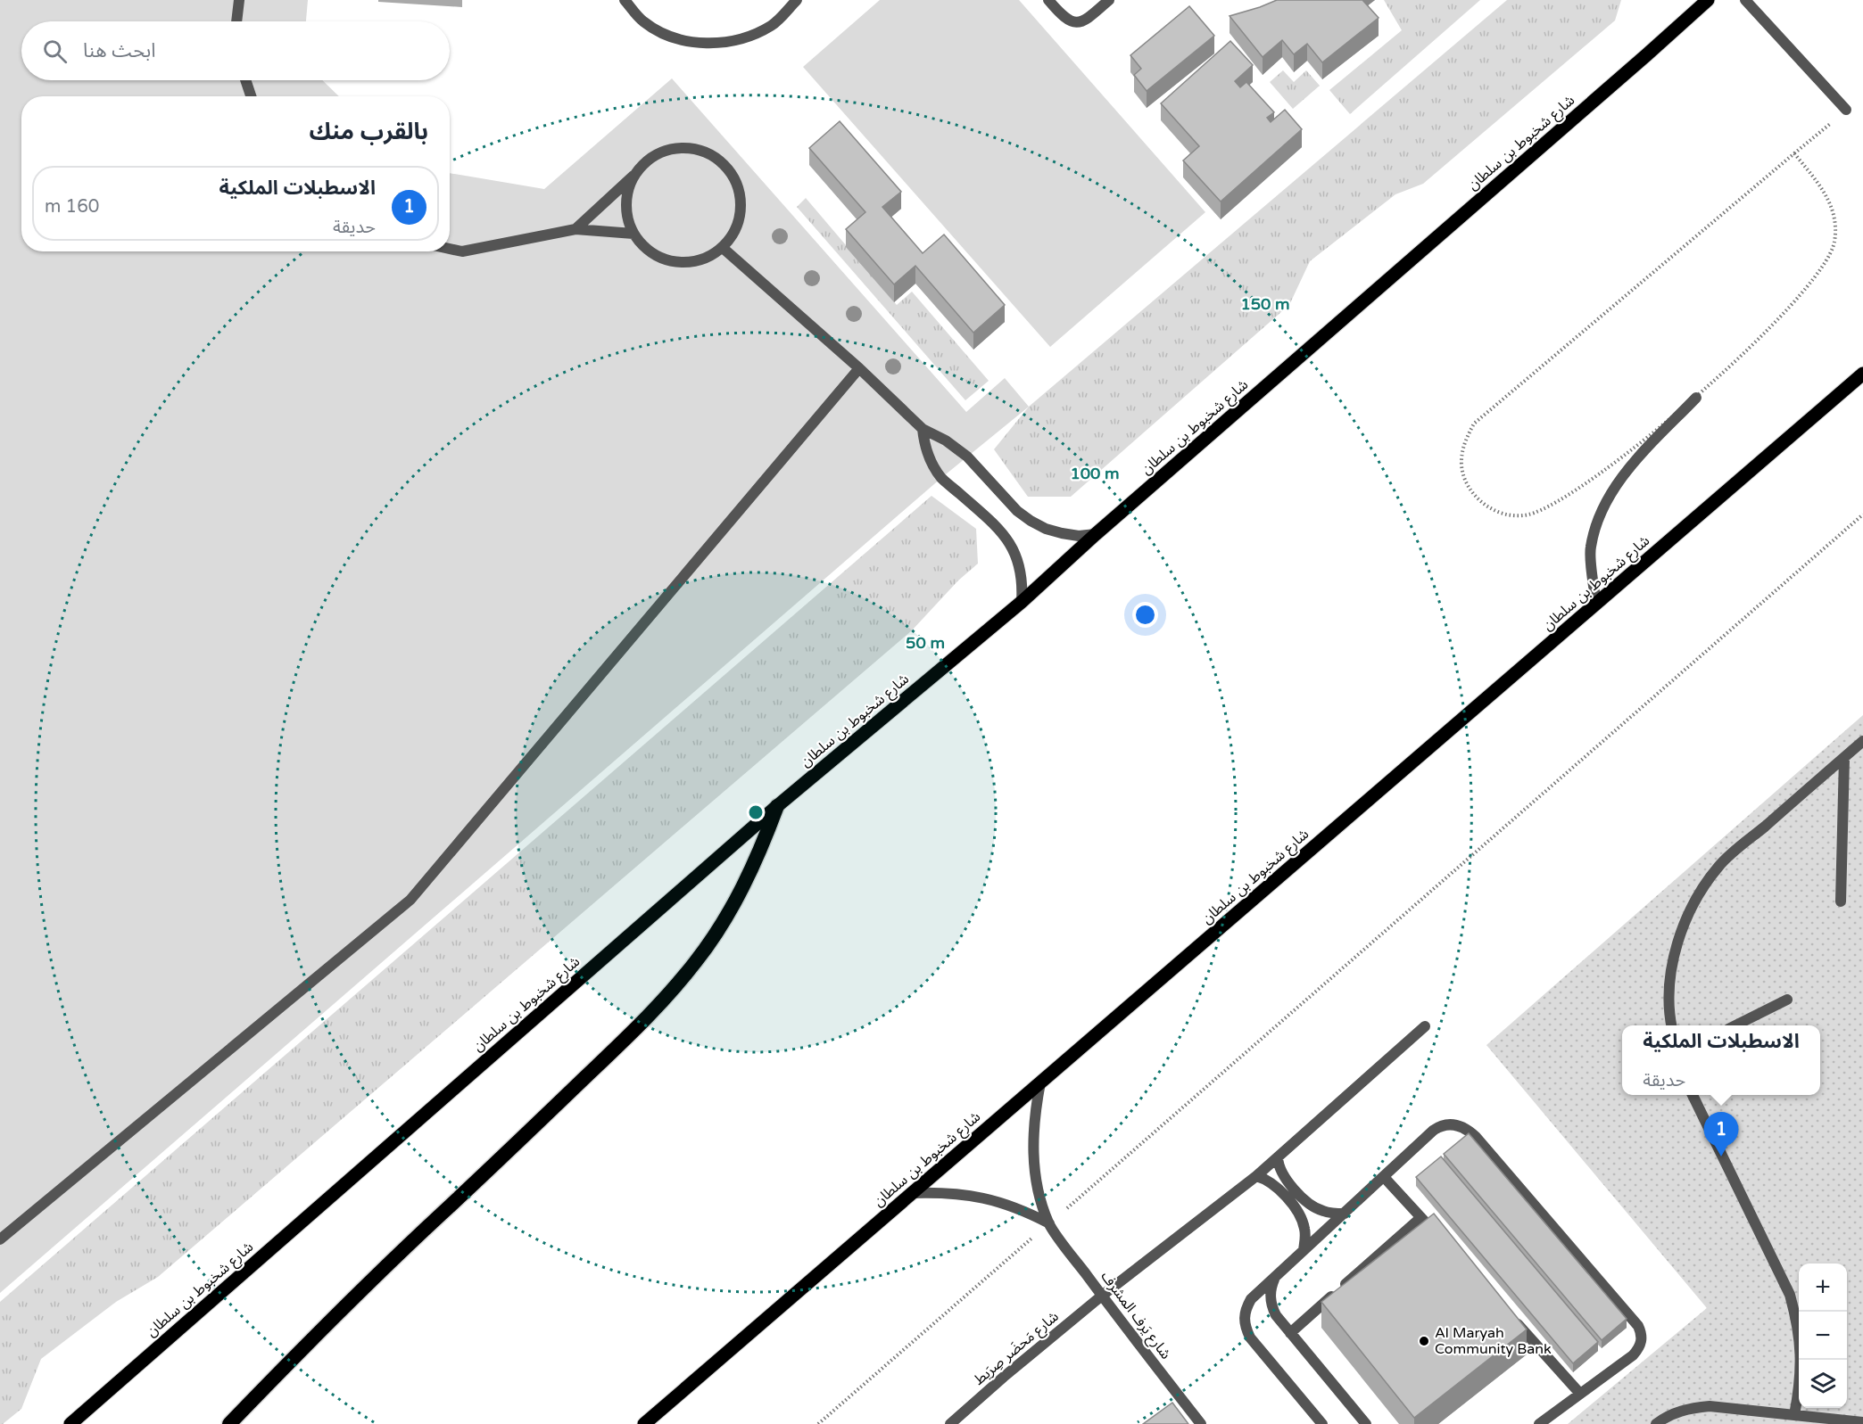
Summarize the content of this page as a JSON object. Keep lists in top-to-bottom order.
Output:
{
  "streets": {
    "main road": ["شارع شخبوط بن سلطان"],
    "street": ["شارع يَرف المشرف", "شارع مَحضَر صِرَيط"]
  },
  "crossings": [
    ["شارع شخبوط بن سلطان", "شارع يَرف المشرف"],
    ["شارع يَرف المشرف", "شارع مَحضَر صِرَيط"]
  ],
  "places": ["Al Maryah Community Bank"],
  "page": {
    "search": "ابحث هنا",
    "heading": "بالقرب منك",
    "list": [
      {
        "mark": "1",
        "name": "الاسطبلات الملكية",
        "note": "حديقة",
        "value": "160 m"
      }
    ],
    "popup": ["الاسطبلات الملكية", "حديقة"],
    "pins": "1",
    "map_buttons": ["+", "−"]
  },
  "rings": ["150 m", "100 m", "50 m"]
}
